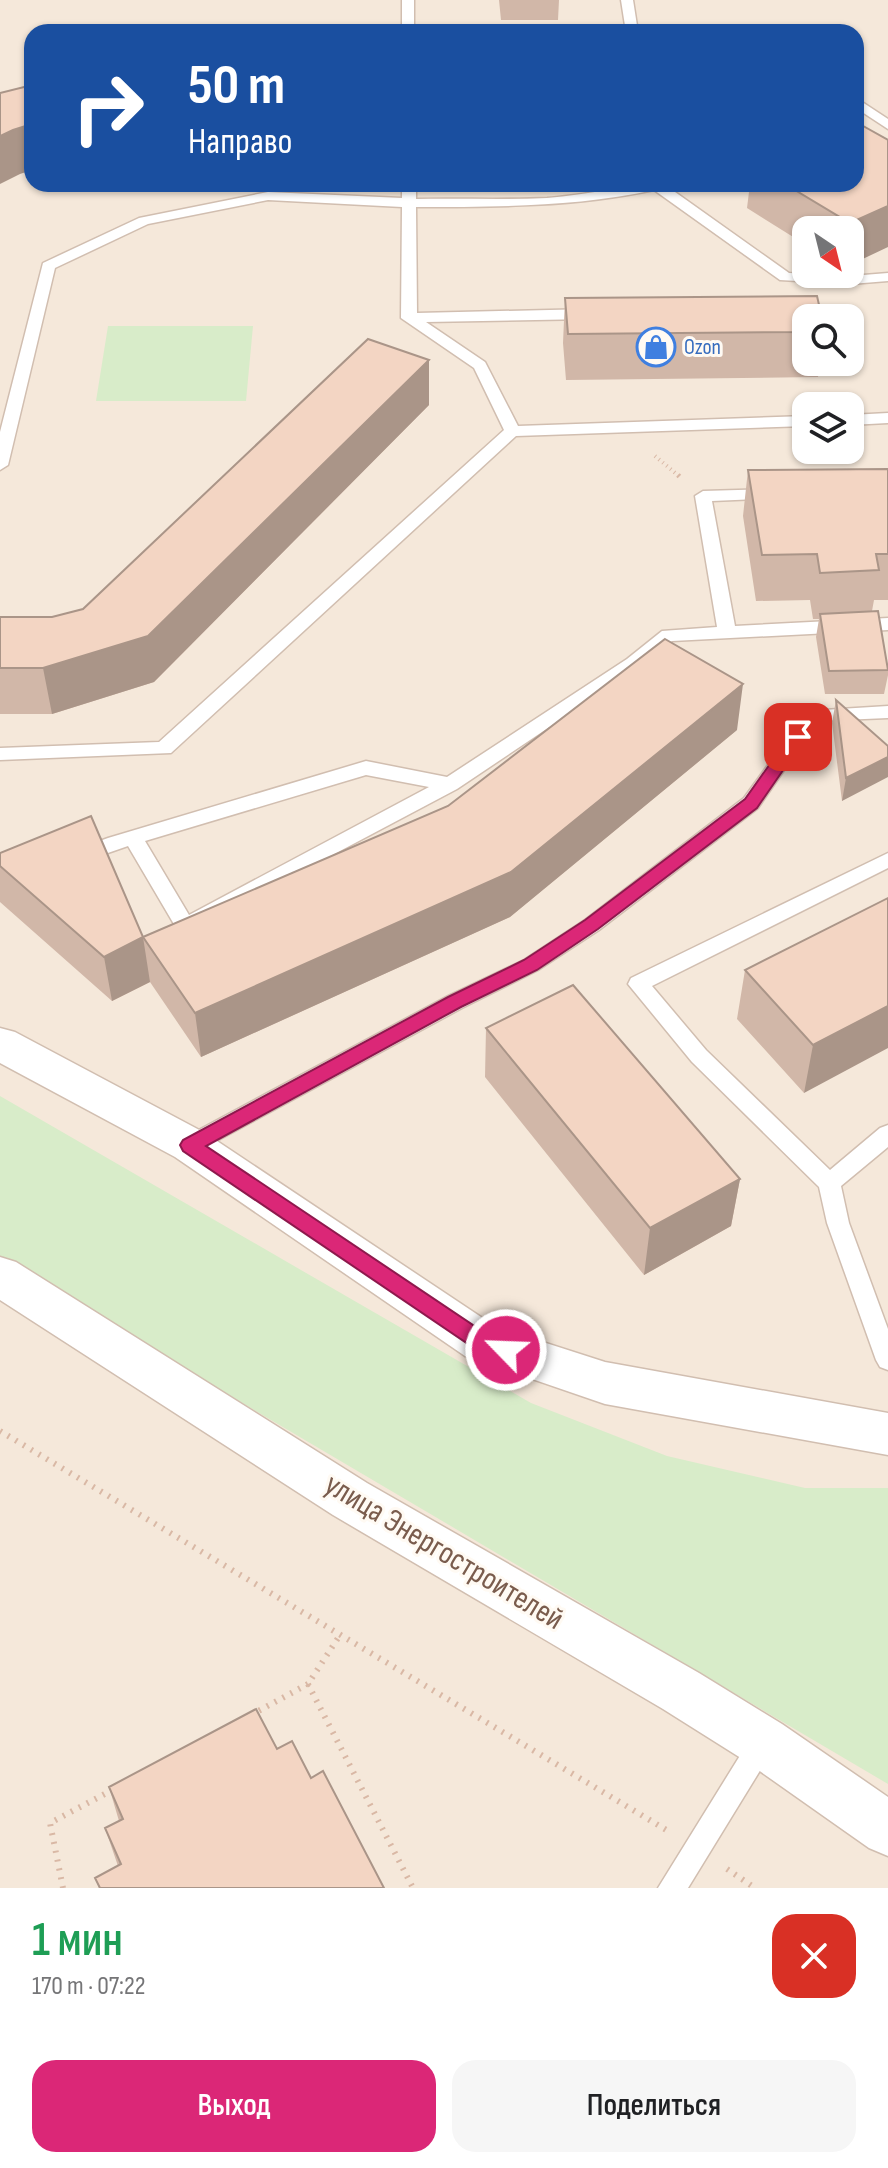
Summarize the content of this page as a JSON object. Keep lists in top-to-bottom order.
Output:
{
  "streets": {
    "street": ["улица Энергостроителей"]
  },
  "places": {
    "shop": ["Ozon"]
  },
  "north": "bottom right",
  "page": {
    "turn": ["50 m", "Направо"],
    "heading": ["1 мин", "170 m · 07:22"],
    "buttons": ["Выход", "Поделиться"]
  }
}
